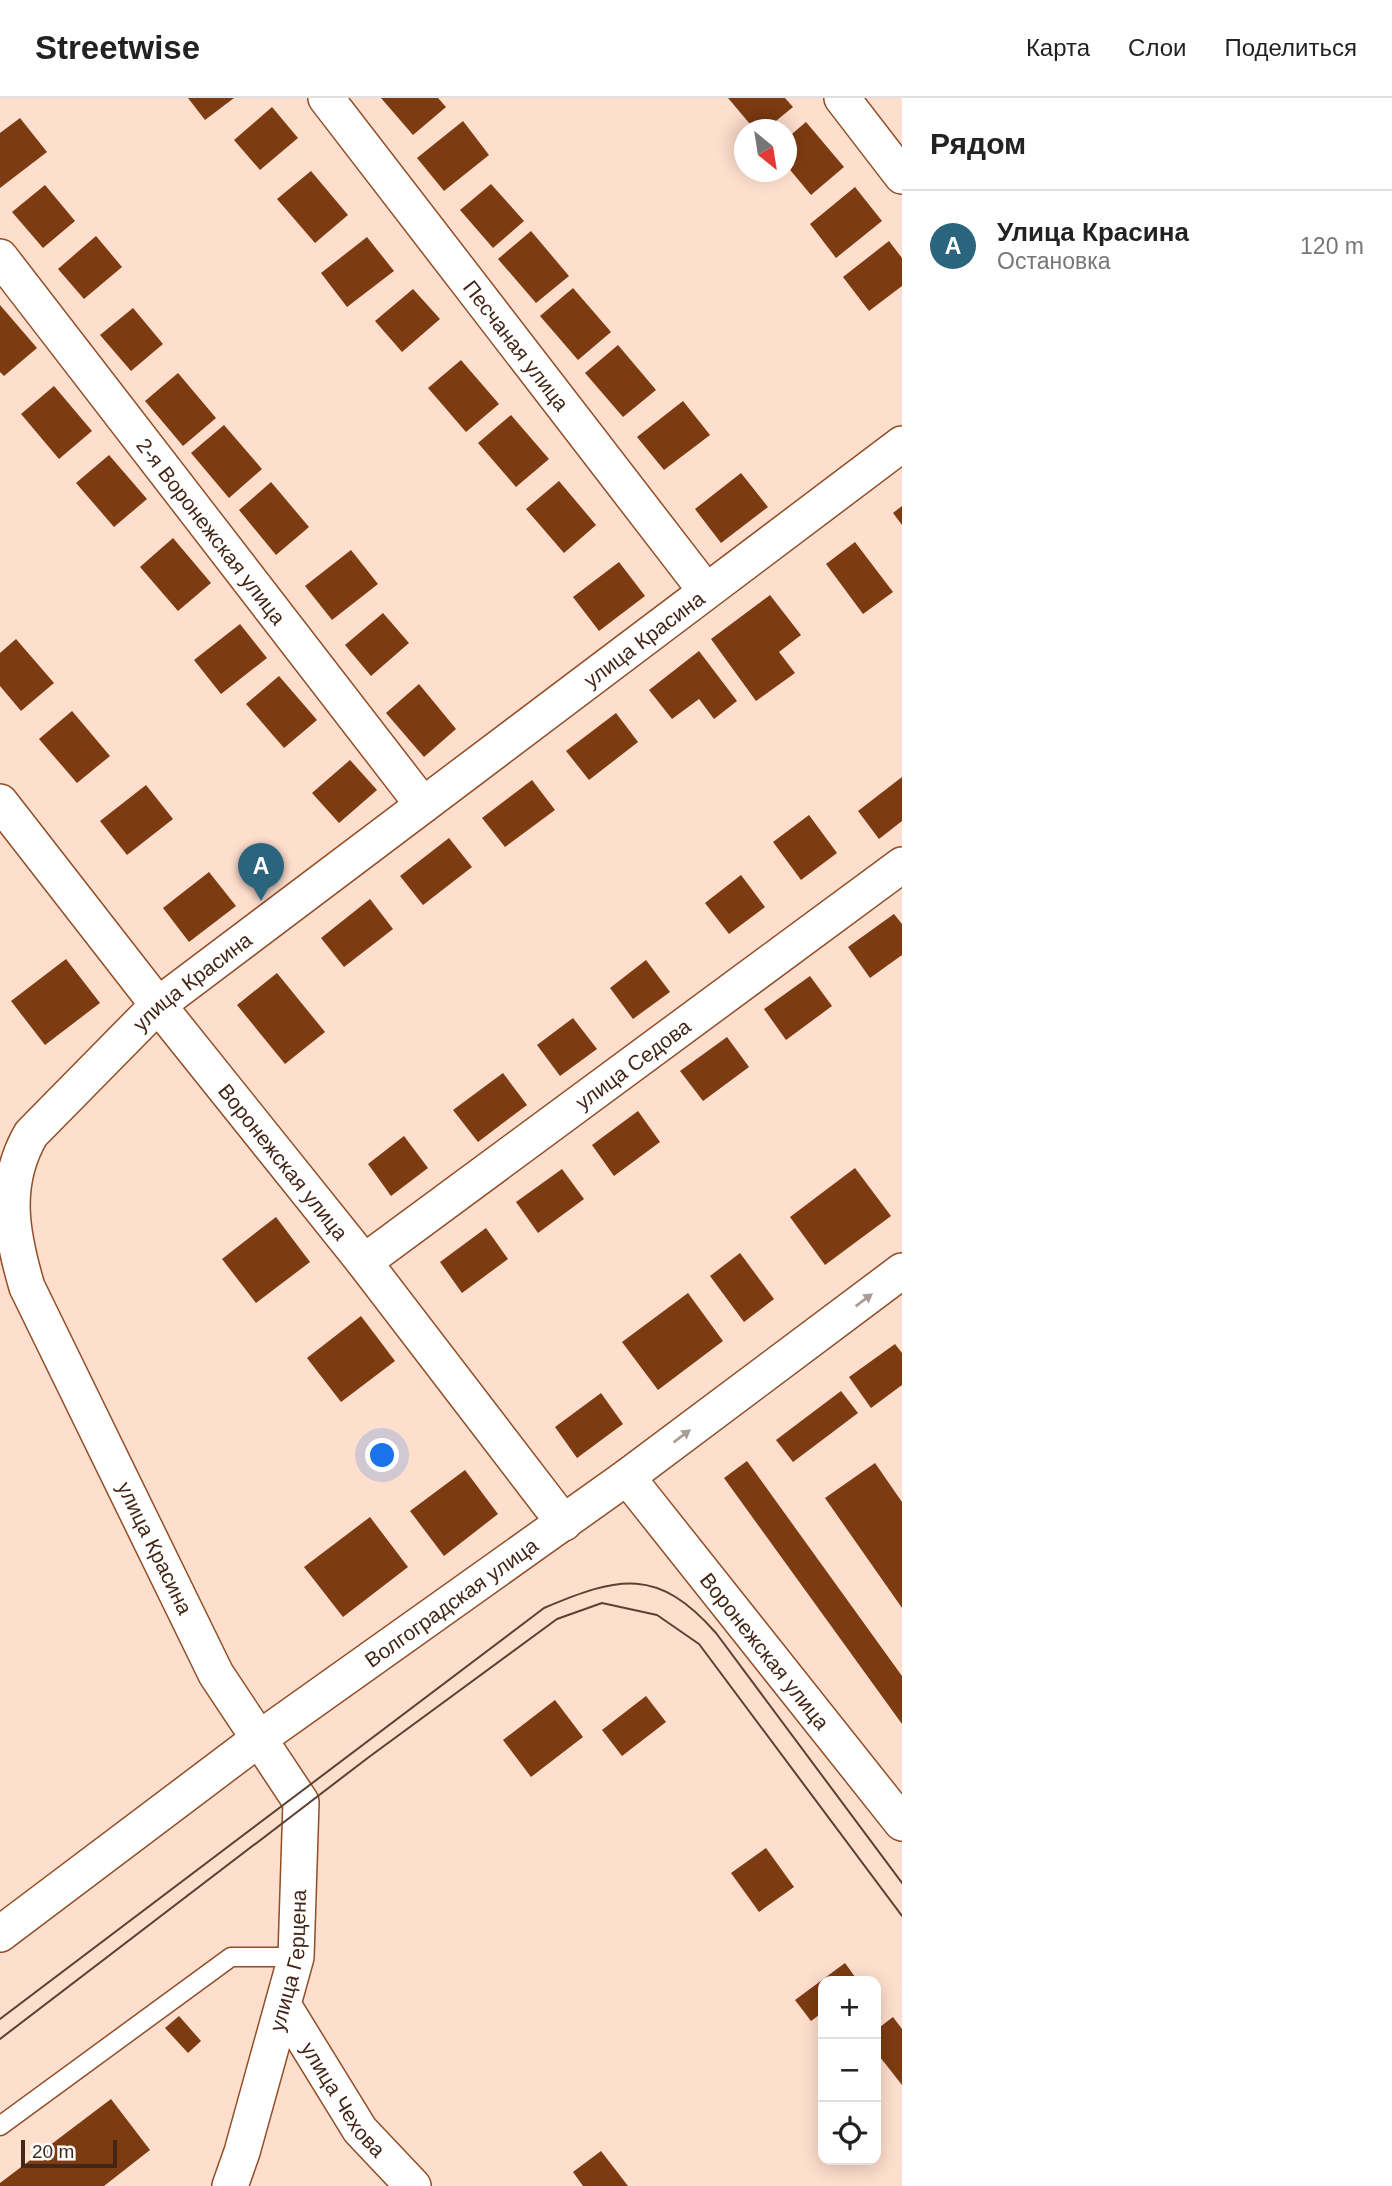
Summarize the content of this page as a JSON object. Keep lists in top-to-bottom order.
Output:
{
  "streets": {
    "street": [
      "Песчаная улица",
      "2-я Воронежская улица",
      "улица Красина",
      "улица Седова",
      "Воронежская улица",
      "Волгоградская улица",
      "улица Герцена",
      "улица Чехова"
    ]
  },
  "crossings": [
    ["Песчаная улица", "улица Красина"],
    ["2-я Воронежская улица", "улица Красина"],
    ["улица Красина", "Воронежская улица"],
    ["улица Красина", "Волгоградская улица"],
    ["улица Красина", "улица Герцена"],
    ["улица Седова", "Воронежская улица"],
    ["Воронежская улица", "Волгоградская улица"],
    ["Волгоградская улица", "улица Герцена"],
    ["улица Герцена", "улица Чехова"]
  ],
  "scale_bar": "20 m",
  "north": "bottom right",
  "page": {
    "header": "Streetwise",
    "nav": ["Карта", "Слои", "Поделиться"],
    "heading": "Рядом",
    "list": [
      {
        "mark": "A",
        "name": "Улица Красина",
        "note": "Остановка",
        "value": "120 m"
      }
    ],
    "pins": "A",
    "map_buttons": ["+", "−"],
    "scale": "20 m"
  }
}
